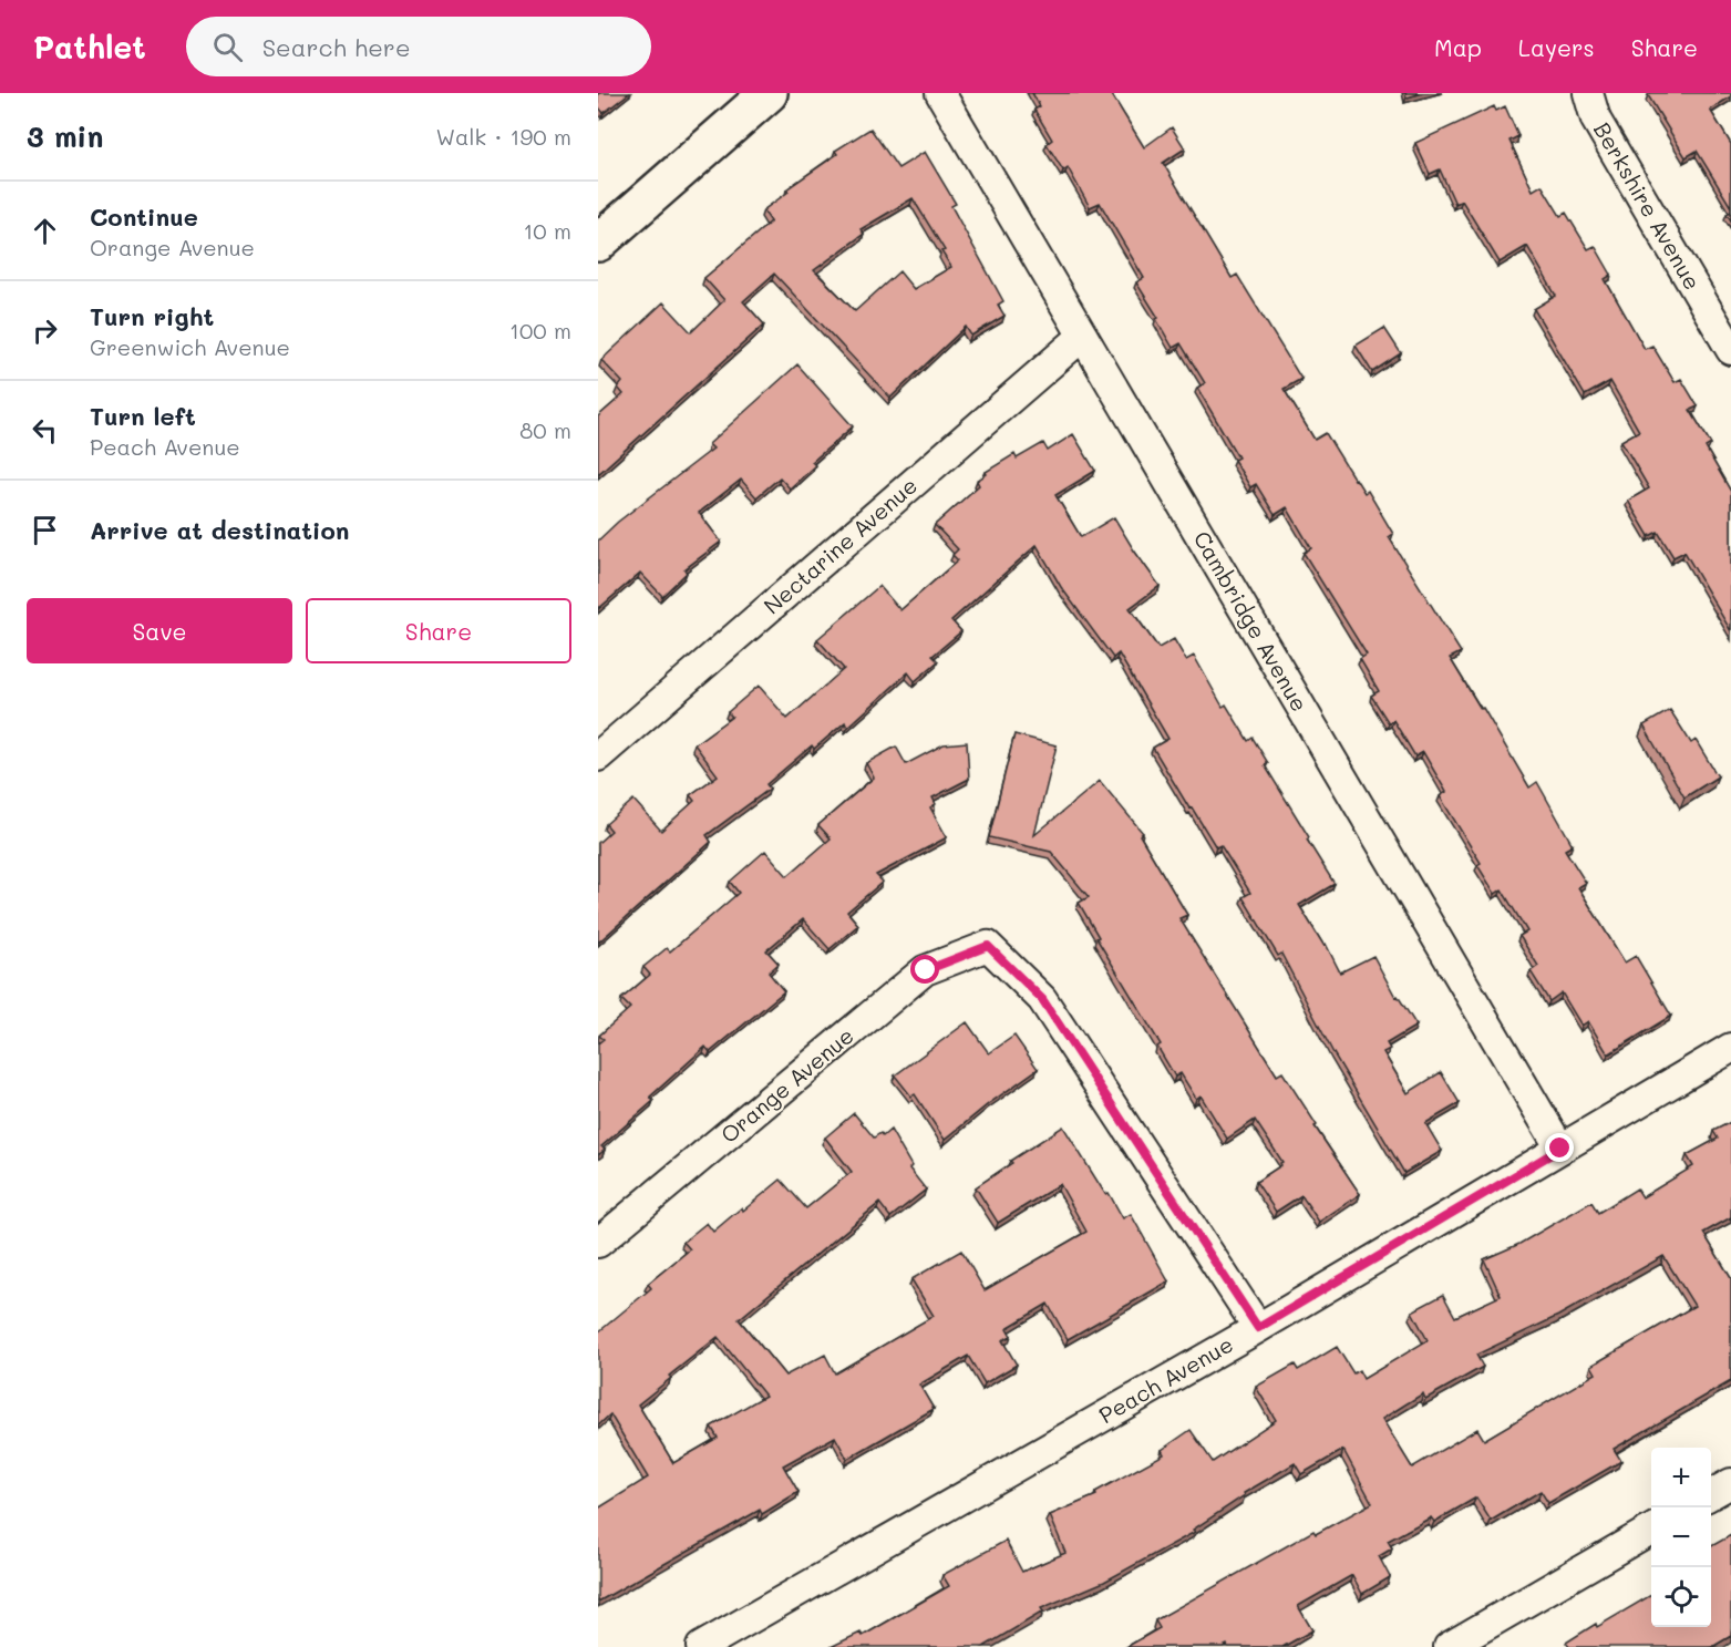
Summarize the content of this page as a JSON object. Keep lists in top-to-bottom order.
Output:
{
  "streets": {
    "street": [
      "Berkshire Avenue",
      "Nectarine Avenue",
      "Cambridge Avenue",
      "Orange Avenue",
      "Peach Avenue"
    ]
  },
  "crossings": [
    ["Nectarine Avenue", "Cambridge Avenue"],
    ["Cambridge Avenue", "Peach Avenue"],
    ["Orange Avenue", "Peach Avenue"]
  ],
  "page": {
    "header": "Pathlet",
    "search": "Search here",
    "nav": ["Map", "Layers", "Share"],
    "heading": ["3 min", "Walk · 190 m"],
    "list": [
      ["Continue", "Orange Avenue", "10 m"],
      ["Turn right", "Greenwich Avenue", "100 m"],
      ["Turn left", "Peach Avenue", "80 m"],
      "Arrive at destination"
    ],
    "buttons": ["Save", "Share"],
    "map_buttons": ["+", "−"]
  }
}
